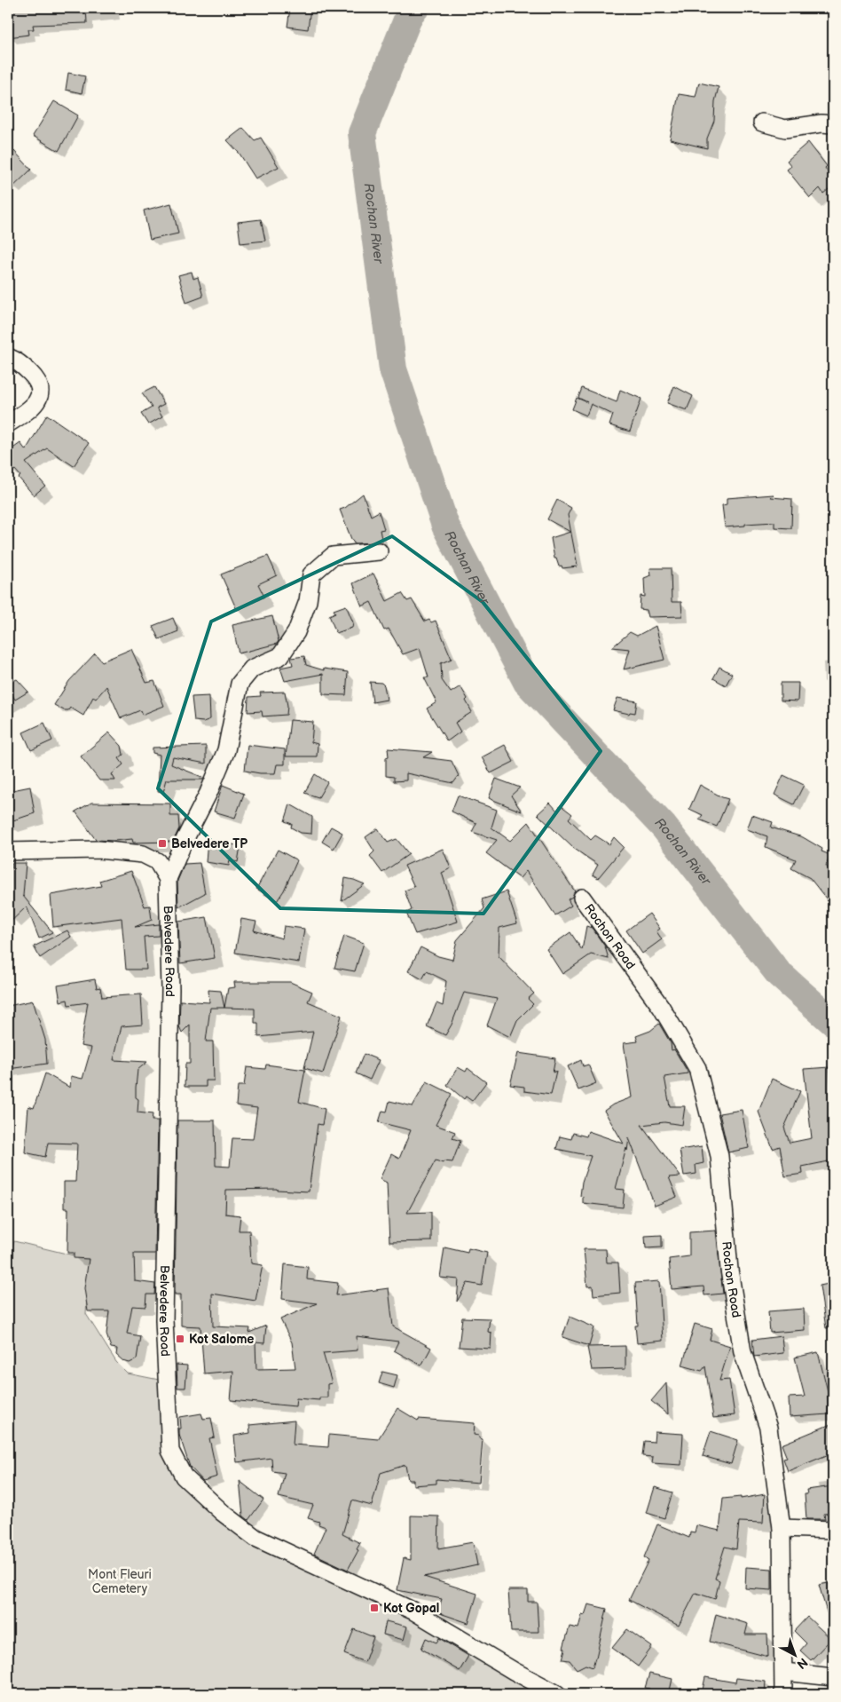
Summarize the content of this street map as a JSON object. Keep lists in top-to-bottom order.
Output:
{
  "streets": {
    "street": ["Rochon Road", "Belvedere Road"]
  },
  "water": ["Rochan River"],
  "parks": ["Mont Fleuri Cemetery"],
  "places": {
    "transit": ["Belvedere TP", "Kot Salome", "Kot Gopal"]
  },
  "north": "bottom right"
}
